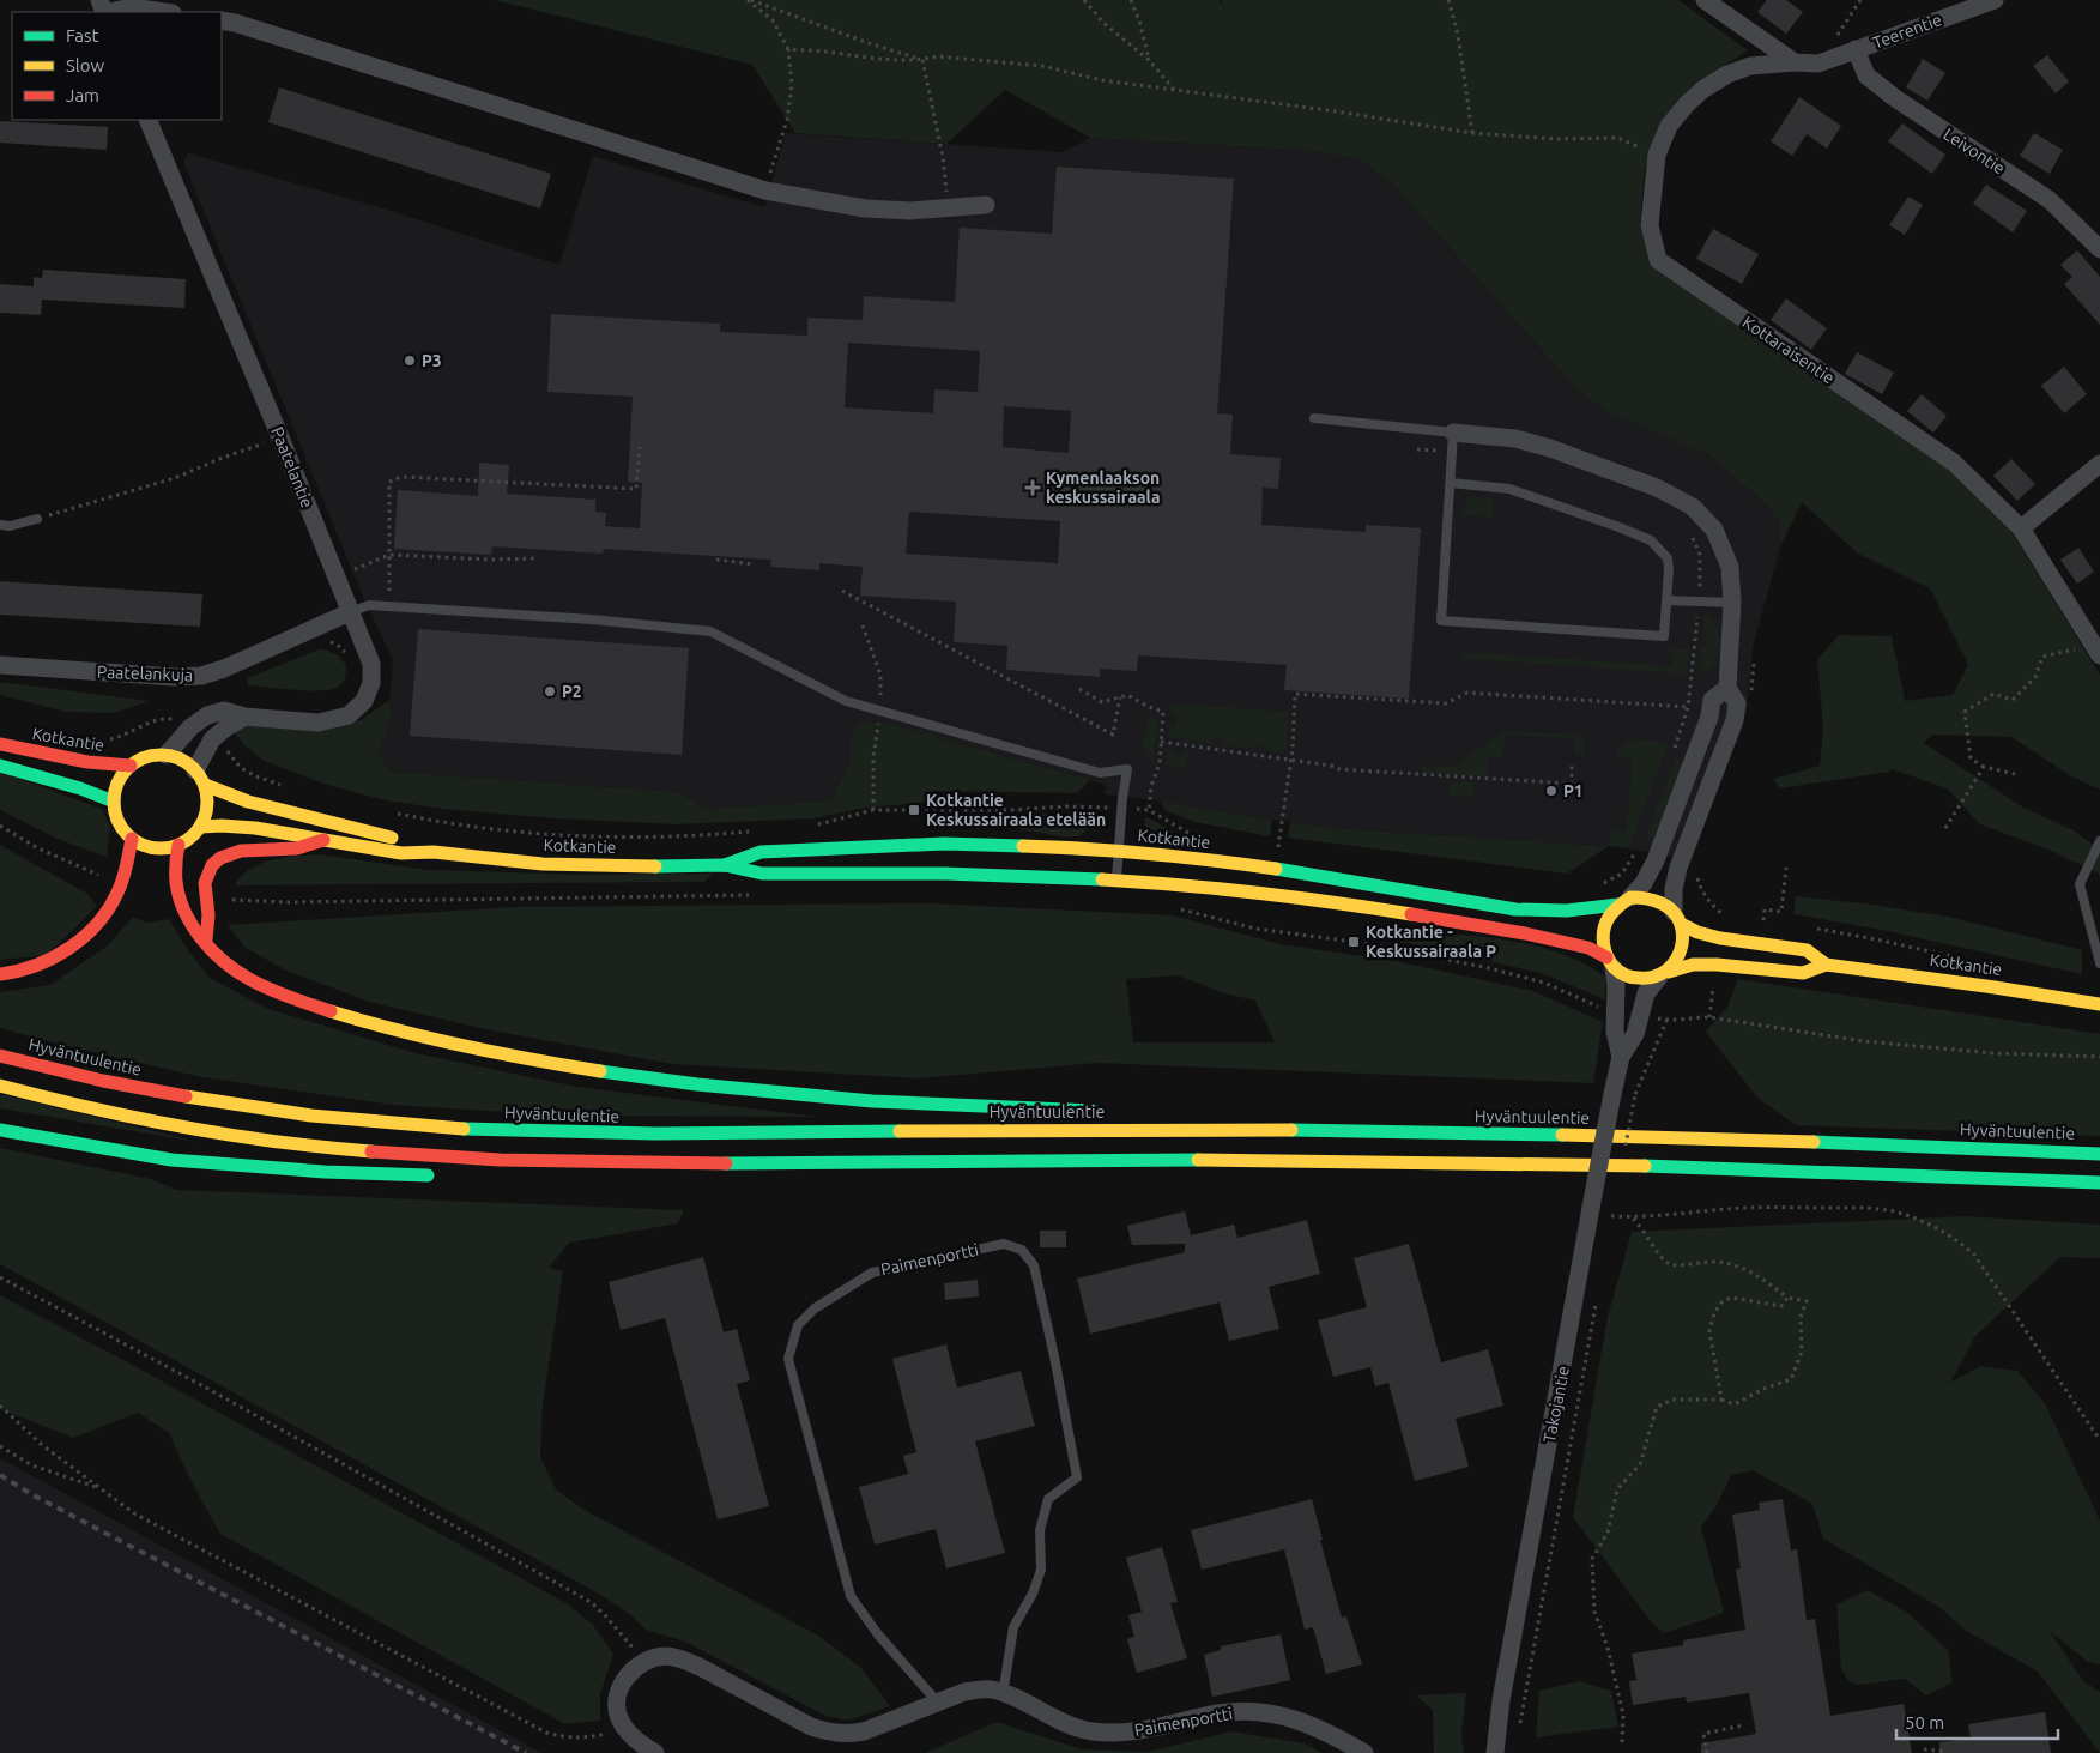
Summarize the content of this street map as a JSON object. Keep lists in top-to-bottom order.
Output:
{
  "streets": {
    "main road": ["Kotkantie", "Hyväntuulentie"],
    "street": [
      "Teerentie",
      "Leivontie",
      "Kottaraisentie",
      "Paatelantie",
      "Paatelankuja",
      "Paimenportti",
      "Takojantie"
    ]
  },
  "crossings": [
    ["Teerentie", "Leivontie"],
    ["Teerentie", "Kottaraisentie"],
    ["Paatelantie", "Paatelankuja"],
    ["Paatelantie", "Kotkantie"],
    ["Kotkantie", "Takojantie"]
  ],
  "places": {
    "other": ["P3", "P2", "P1"],
    "health": ["Kymenlaakson keskussairaala"],
    "transit": ["Kotkantie Keskussairaala etelään", "Kotkantie - Keskussairaala P"]
  },
  "legend": ["Fast", "Slow", "Jam"],
  "scale_bar": "50 m"
}
